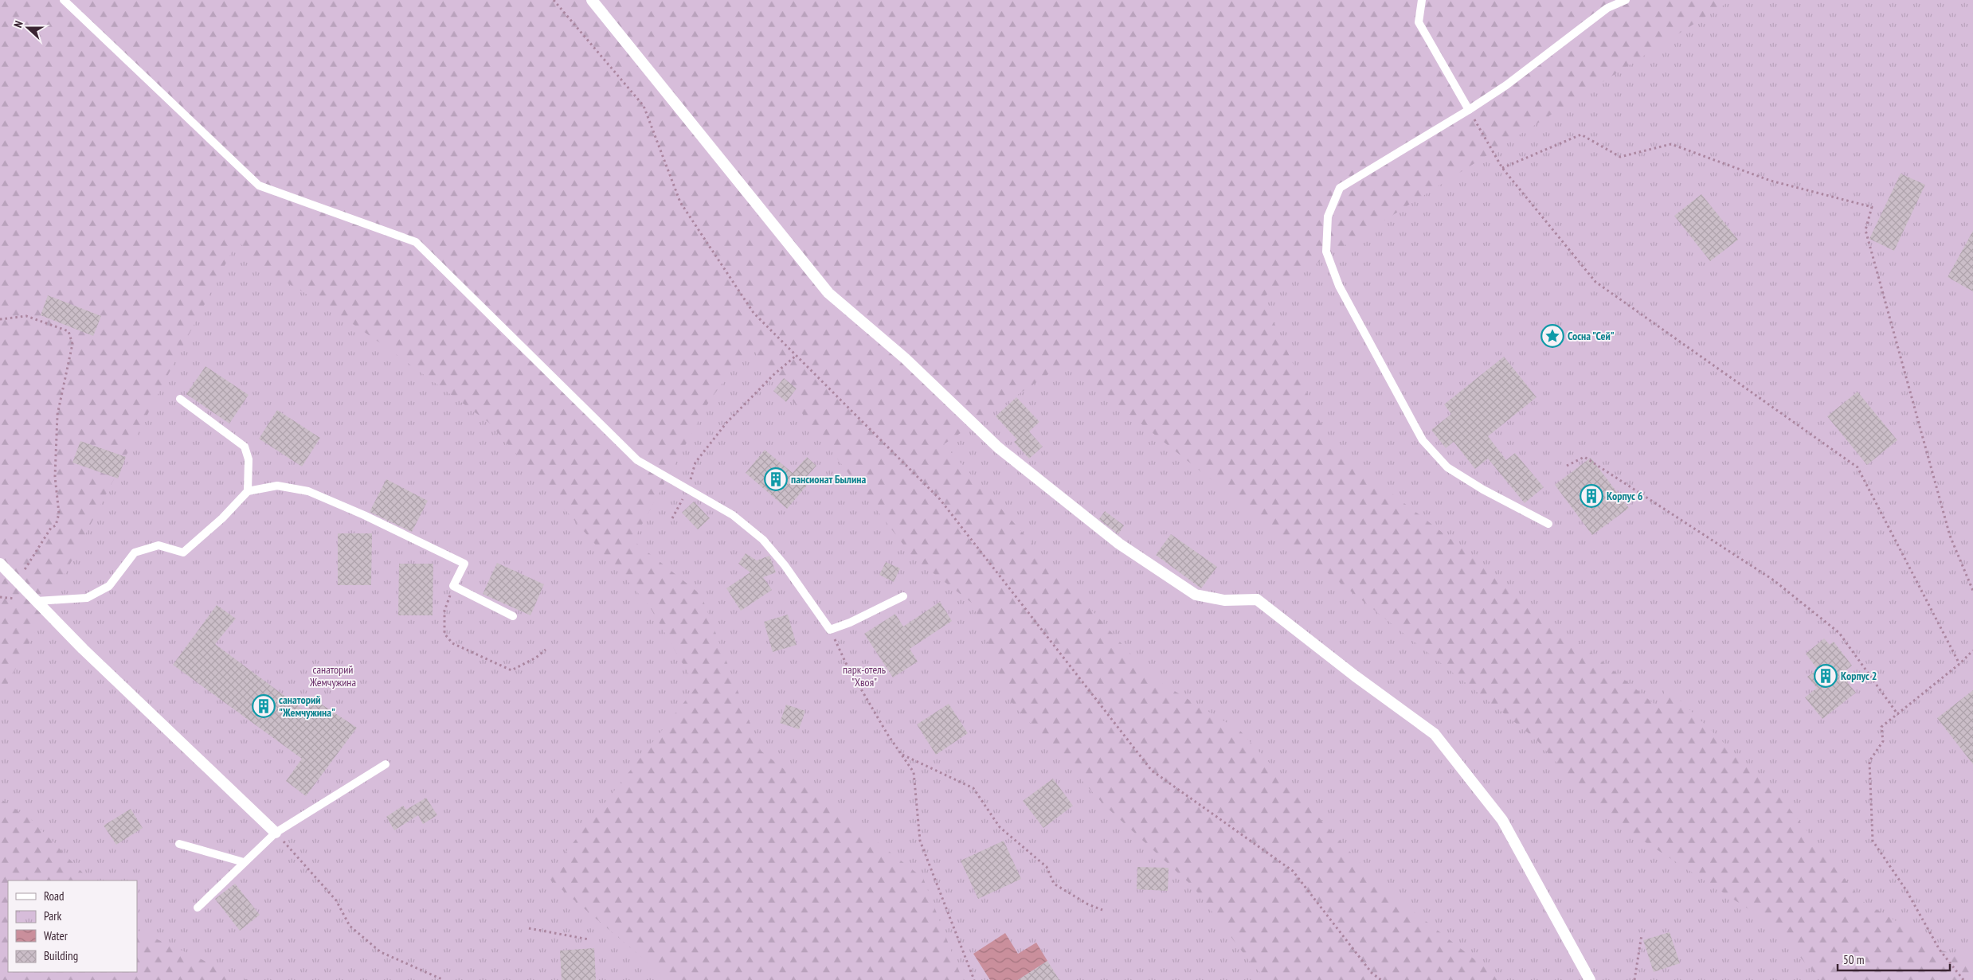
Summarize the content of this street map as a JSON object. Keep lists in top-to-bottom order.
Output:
{
  "parks": ["санаторий Жемчужина", "парк-отель \"Хвоя\""],
  "places": {
    "place": ["Сосна \"Сей\""],
    "building": [
      "пансионат Былина",
      "Корпус 6",
      "Корпус 2",
      "санаторий \"Жемчужина\""
    ]
  },
  "legend": [
    "Road",
    "Park",
    "Water",
    "Building"
  ],
  "scale_bar": "50 m",
  "north": "left"
}
